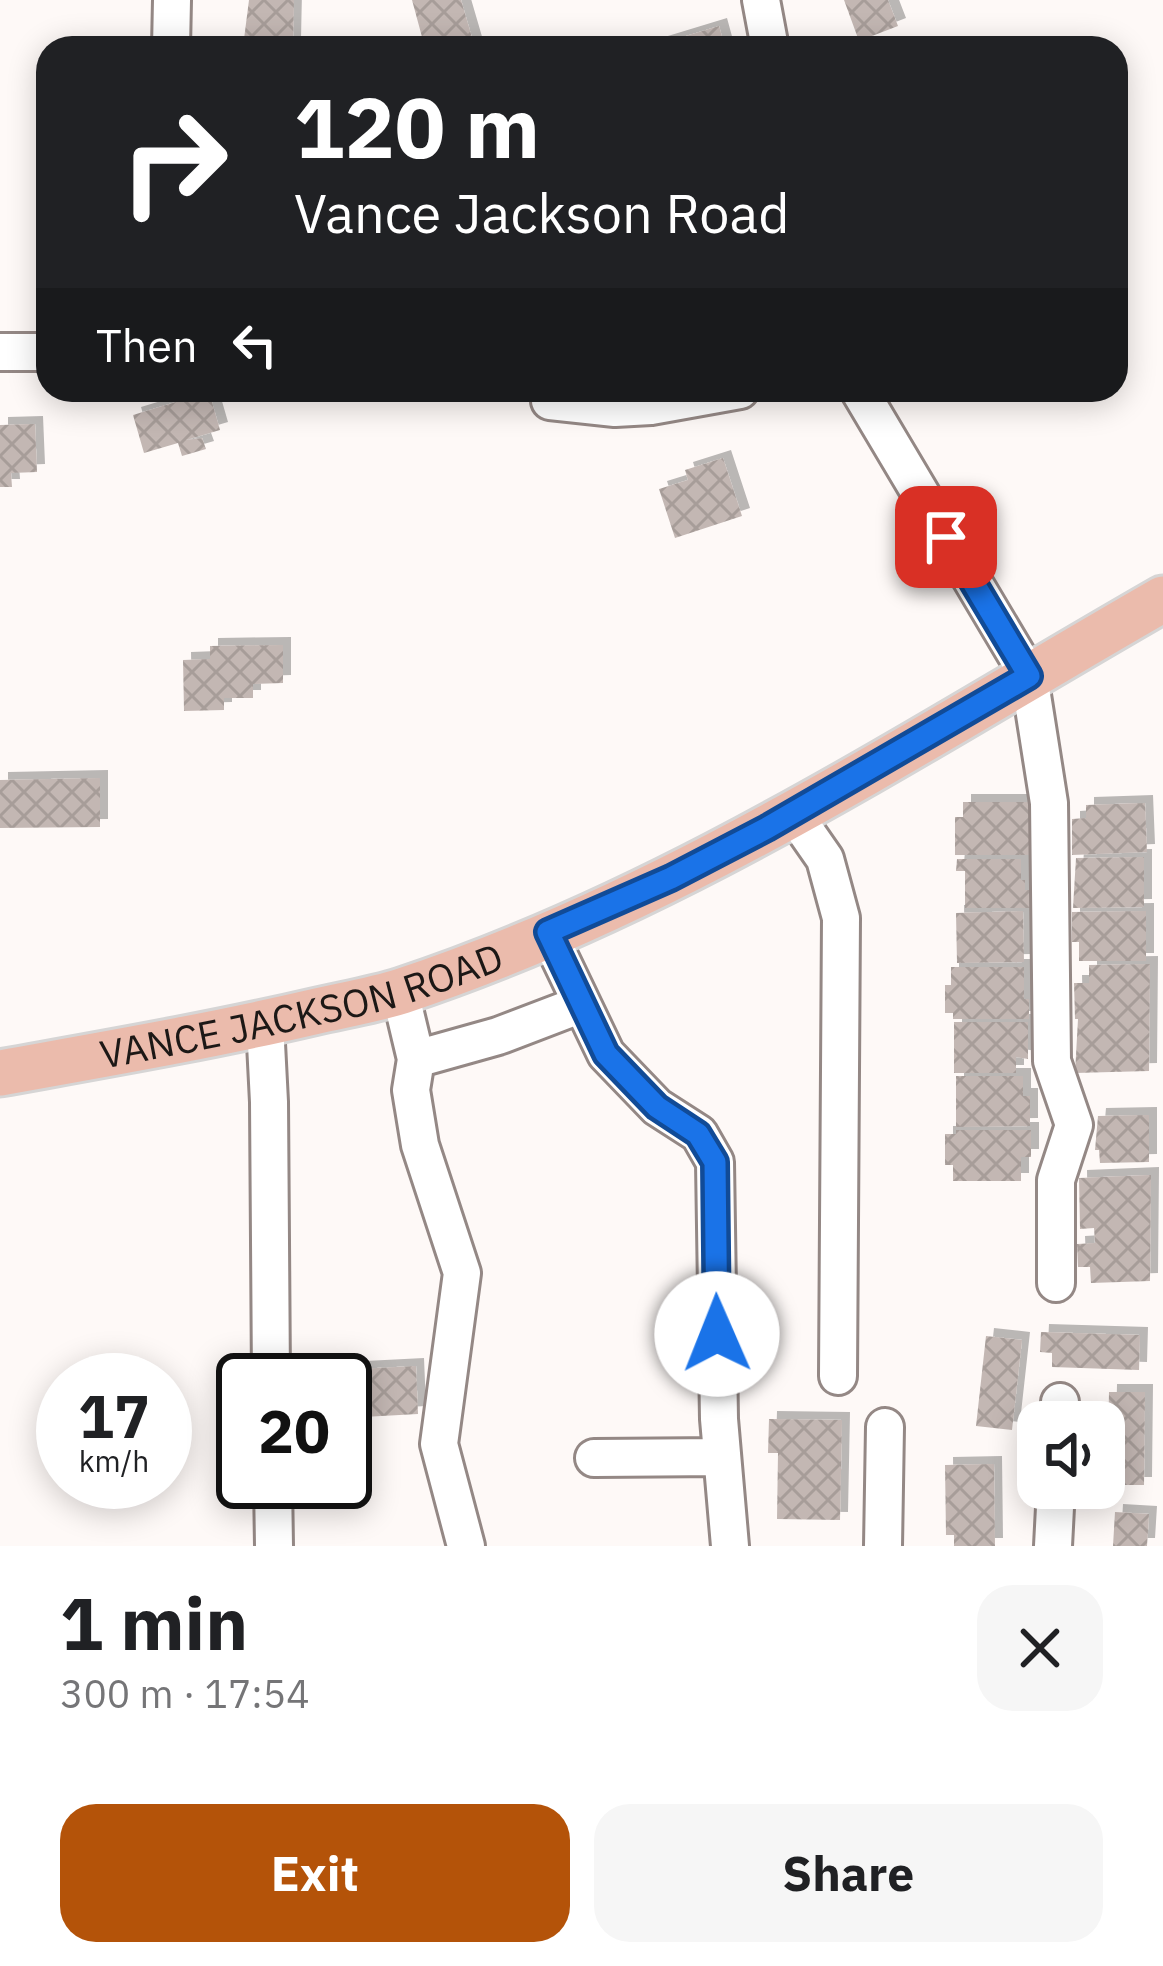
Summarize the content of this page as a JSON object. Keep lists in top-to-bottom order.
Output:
{
  "streets": {
    "main road": ["VANCE JACKSON ROAD"]
  },
  "page": {
    "turn": ["120 m", "Vance Jackson Road"],
    "then": "Then",
    "speed": "17 km/h",
    "limit": "20",
    "heading": ["1 min", "300 m · 17:54"],
    "buttons": ["Exit", "Share"]
  }
}
